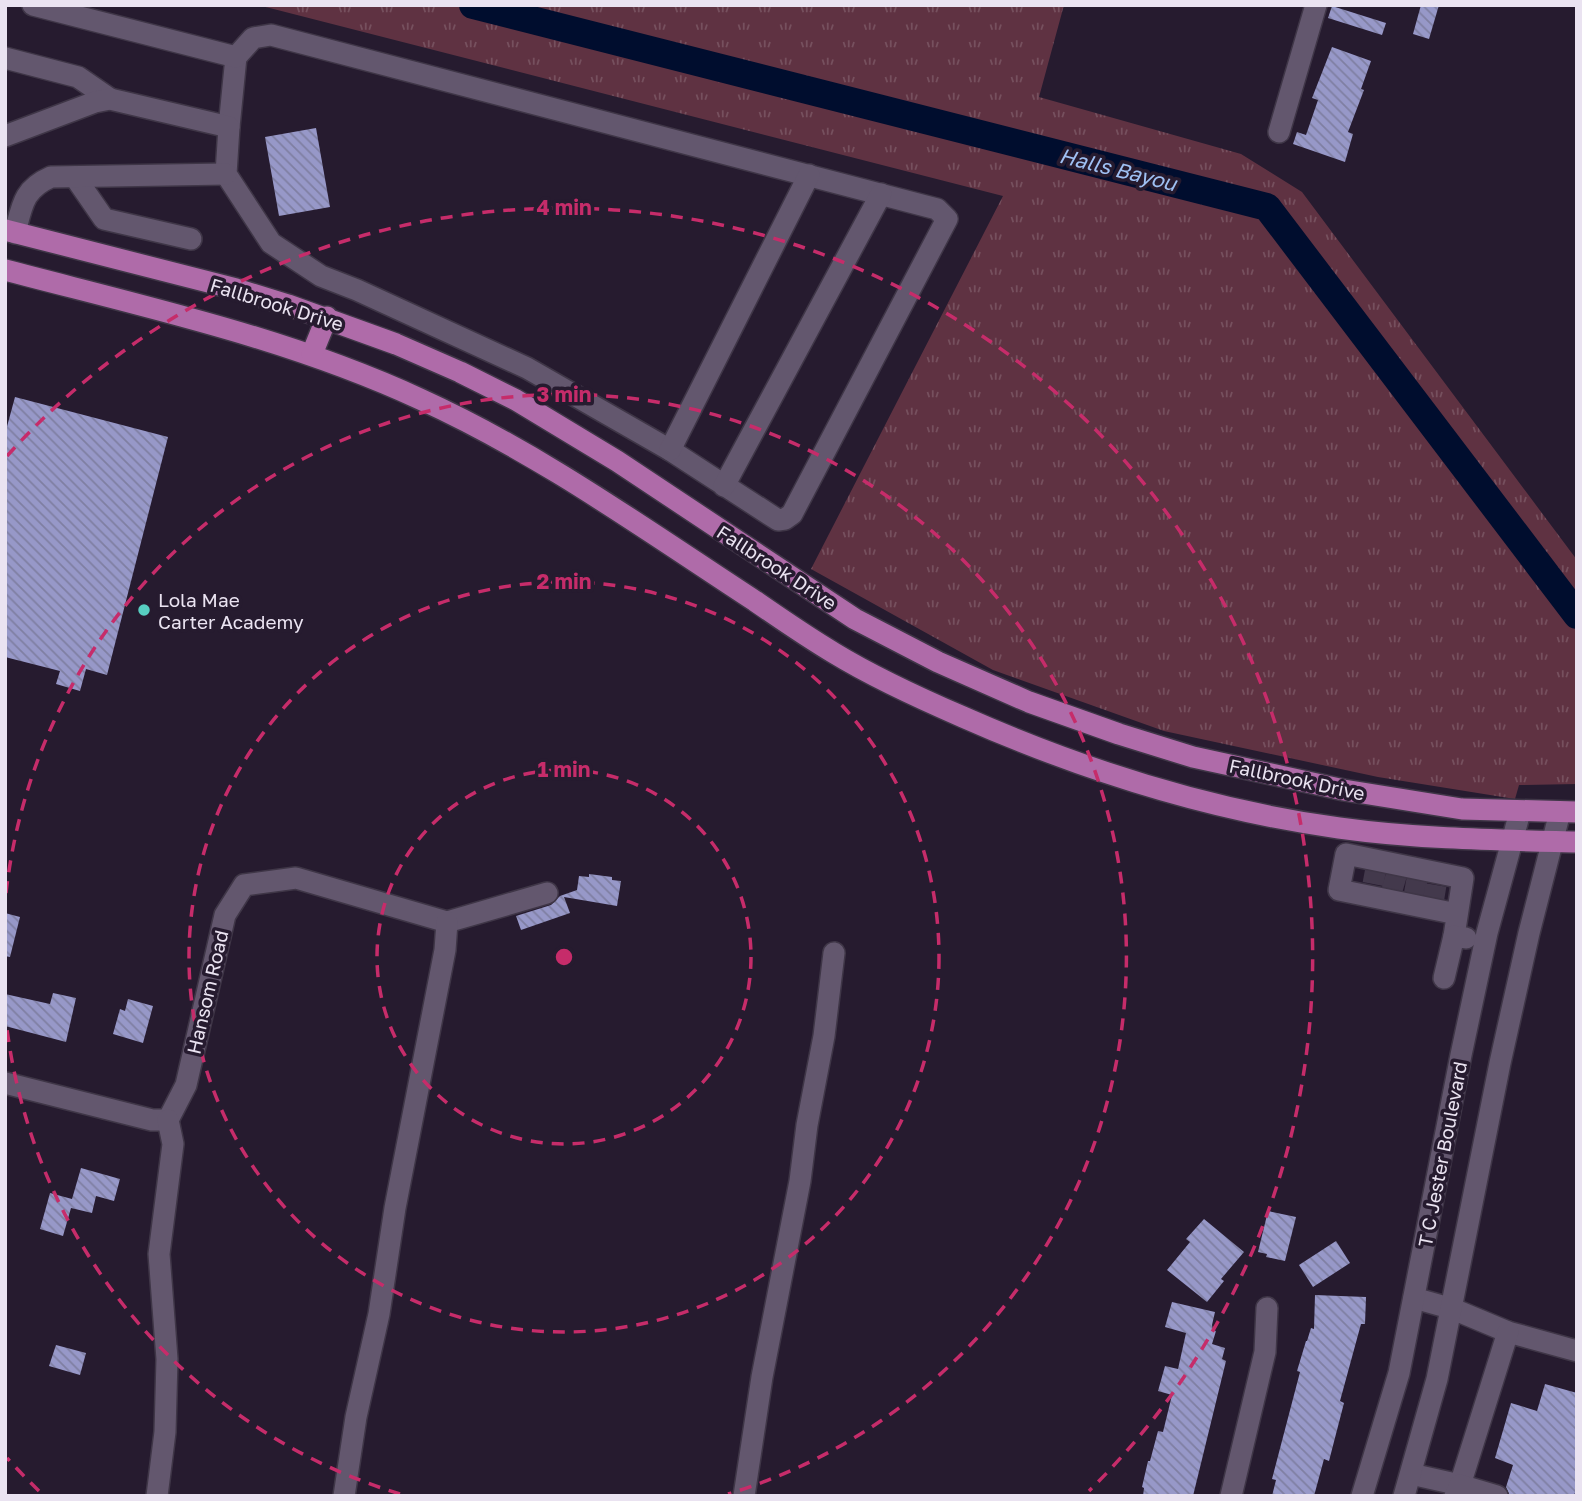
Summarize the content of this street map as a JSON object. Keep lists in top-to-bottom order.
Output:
{
  "streets": {
    "main road": ["Fallbrook Drive"],
    "street": ["Hansom Road", "T C Jester Boulevard"]
  },
  "crossings": [
    ["Fallbrook Drive", "T C Jester Boulevard"]
  ],
  "water": ["Halls Bayou"],
  "places": ["Lola Mae Carter Academy"],
  "rings": [
    "4 min",
    "3 min",
    "2 min",
    "1 min"
  ]
}
